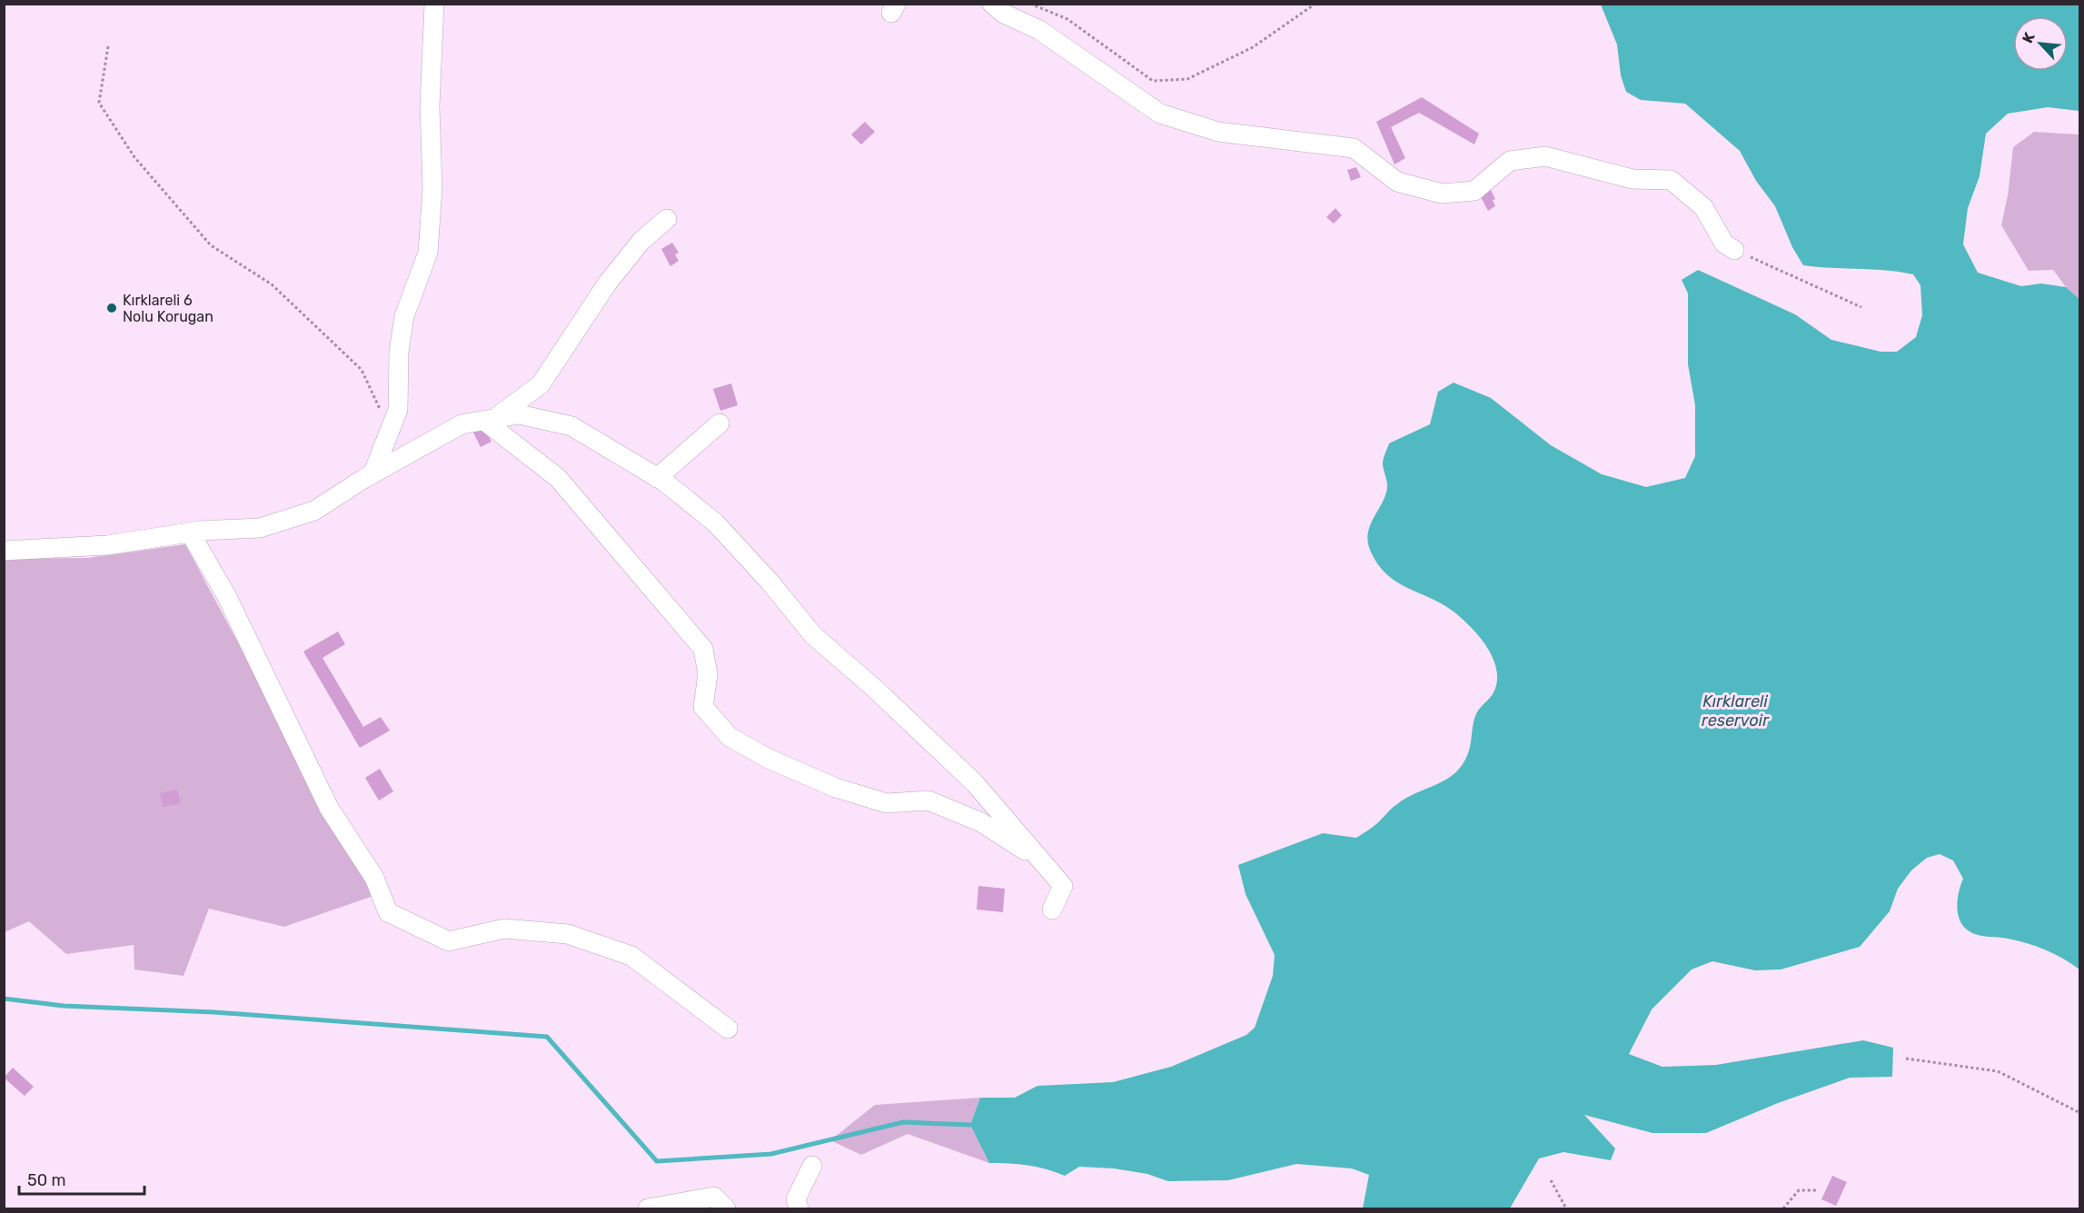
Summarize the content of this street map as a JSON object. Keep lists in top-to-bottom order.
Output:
{
  "water": ["Kırklareli reservoir"],
  "places": ["Kırklareli 6 Nolu Korugan"],
  "scale_bar": "50 m",
  "north": "top left"
}
